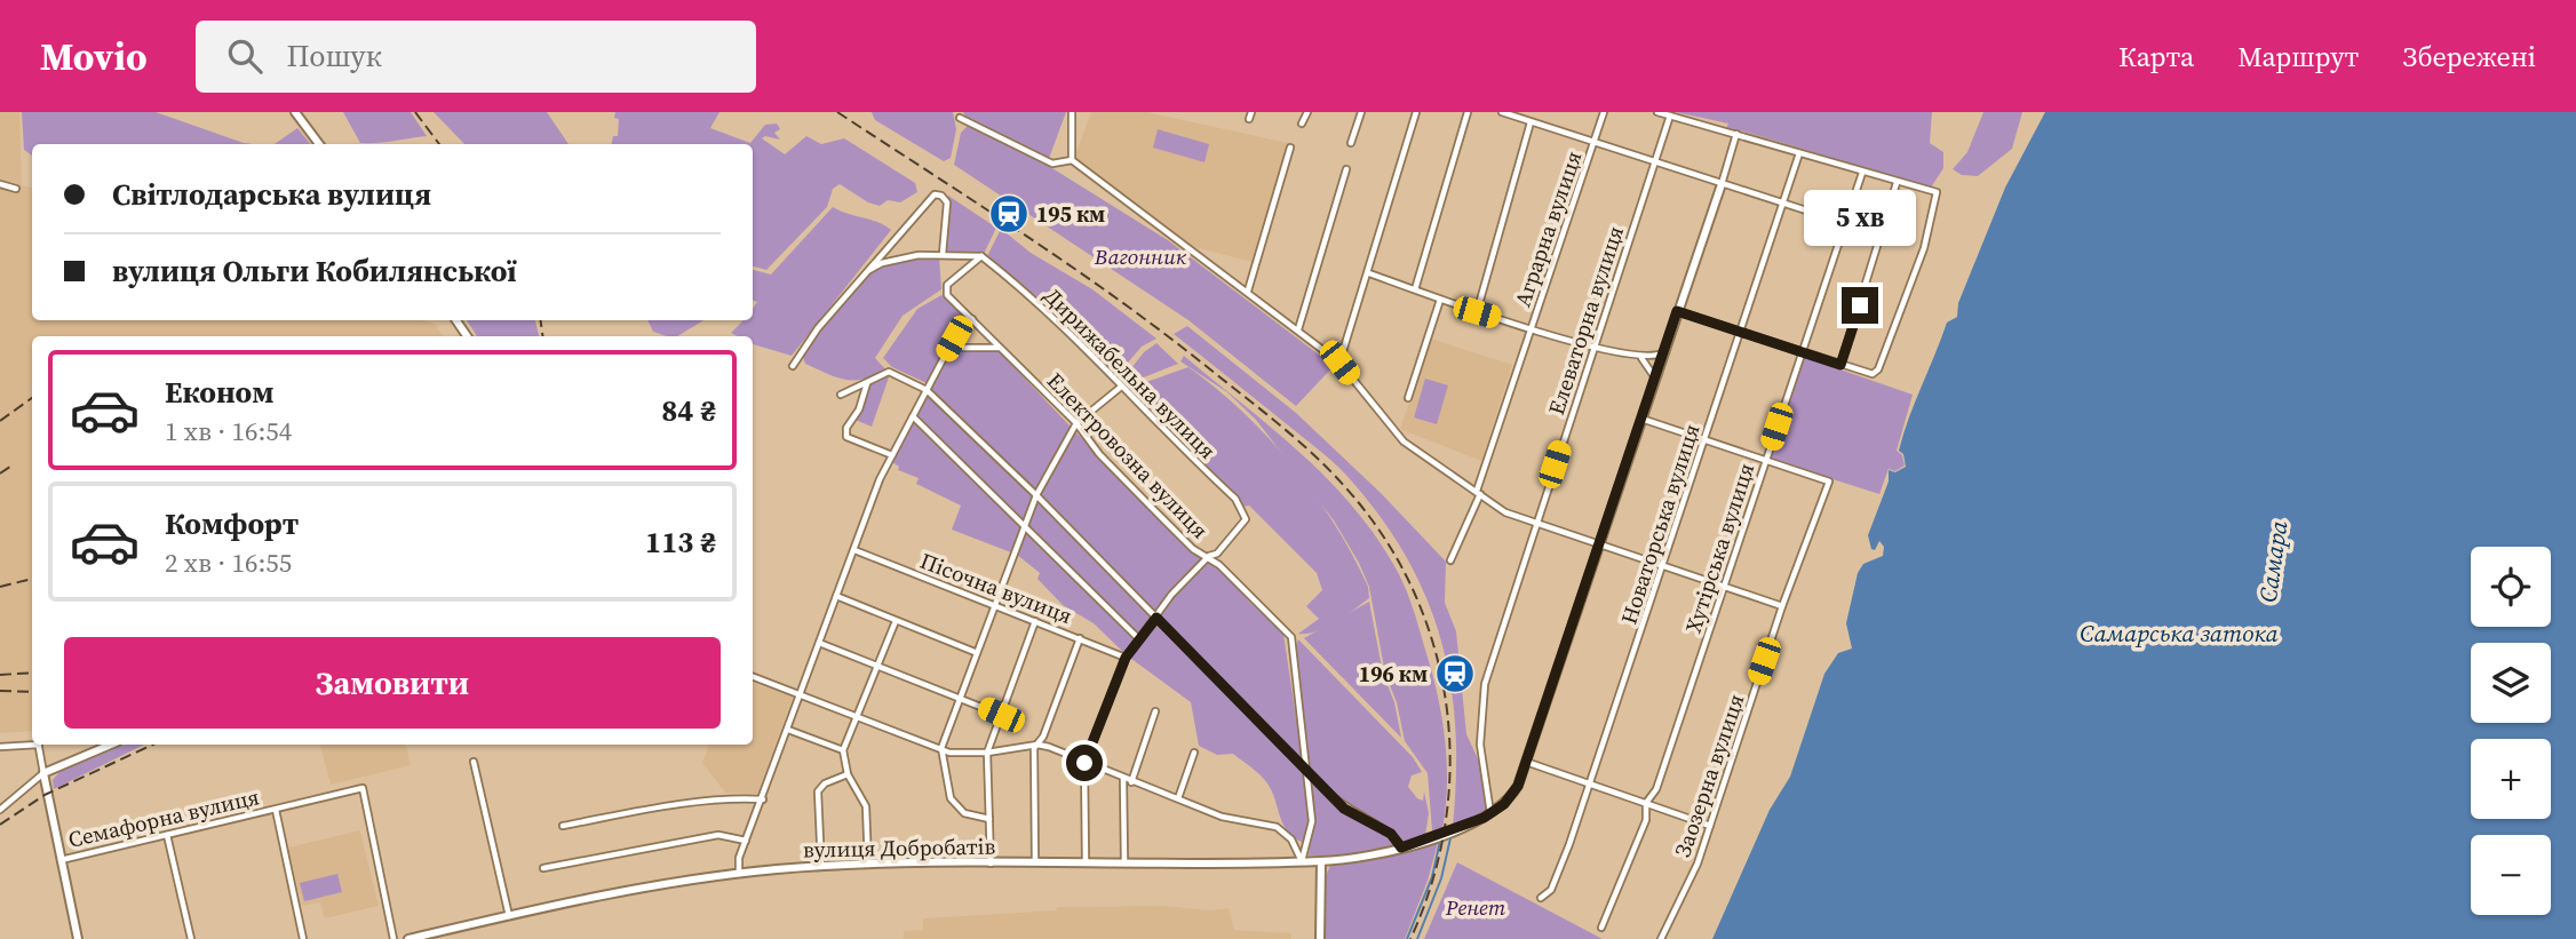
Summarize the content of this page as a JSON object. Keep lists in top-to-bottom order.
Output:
{
  "streets": {
    "street": [
      "Аграрна вулиця",
      "Елеваторна вулиця",
      "Дирижабельна вулиця",
      "Електровозна вулиця",
      "Новаторська вулиця",
      "Хутірська вулиця",
      "Пісочна вулиця",
      "Заозерна вулиця",
      "Семафорна вулиця",
      "вулиця Добробатів"
    ]
  },
  "crossings": [
    ["Елеваторна вулиця", "вулиця Добробатів"],
    ["Дирижабельна вулиця", "Електровозна вулиця"],
    ["Хутірська вулиця", "Заозерна вулиця"]
  ],
  "water": ["Самара", "Самарська затока"],
  "parks": ["Вагонник", "Ренет"],
  "places": {
    "station": ["195 км", "196 км"]
  },
  "page": {
    "header": "Movio",
    "search": "Пошук",
    "nav": ["Карта", "Маршрут", "Збережені"],
    "banner": ["Світлодарська вулиця", "вулиця Ольги Кобилянської"],
    "bubble": "5 хв",
    "list": [
      {
        "name": "Економ",
        "note": "1 хв · 16:54",
        "value": "84 ₴"
      },
      {
        "name": "Комфорт",
        "note": "2 хв · 16:55",
        "value": "113 ₴"
      }
    ],
    "map_buttons": ["+", "−"],
    "buttons": "Замовити"
  }
}
